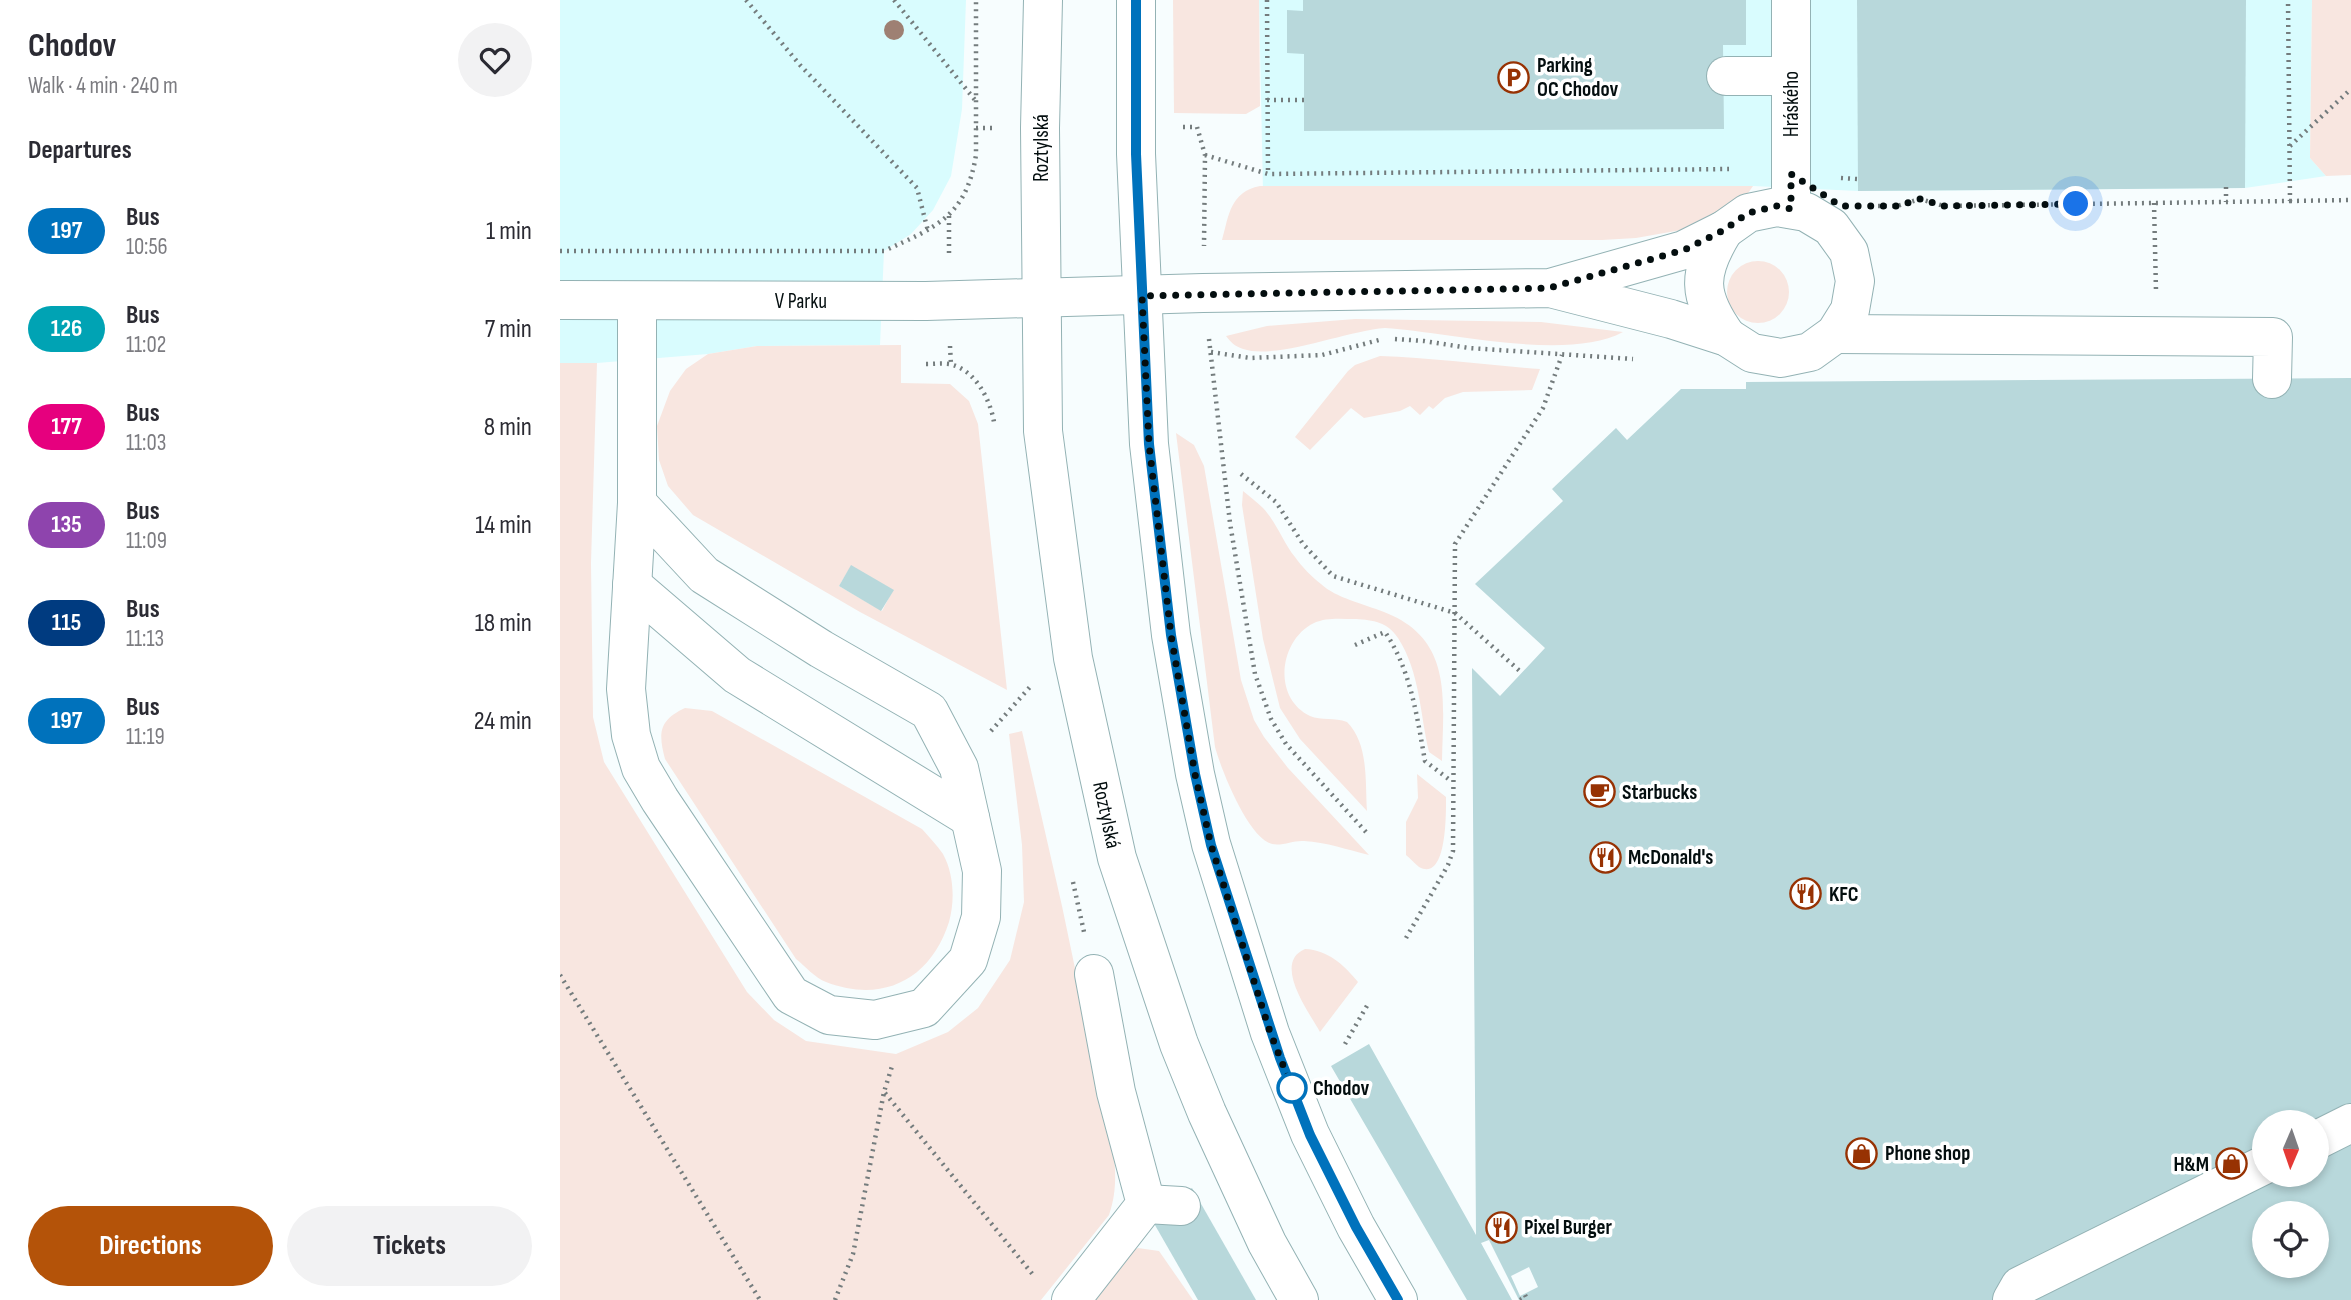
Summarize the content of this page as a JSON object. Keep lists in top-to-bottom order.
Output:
{
  "streets": {
    "main road": ["Hráského", "Roztylská", "V Parku"]
  },
  "crossings": [
    ["Roztylská", "V Parku"]
  ],
  "places": {
    "parking": ["Parking OC Chodov"],
    "cafe": ["Starbucks"],
    "restaurant": ["McDonald's", "KFC", "Pixel Burger"],
    "other": ["Chodov"],
    "shop": ["Phone shop", "H&M"]
  },
  "lines": ["bus line 197"],
  "north": "bottom",
  "page": {
    "heading": [
      ["Chodov", "Walk · 4 min · 240 m"],
      "Departures"
    ],
    "list": [
      {
        "mark": "197",
        "name": "Bus",
        "note": "10:56",
        "value": "1 min"
      },
      {
        "mark": "126",
        "name": "Bus",
        "note": "11:02",
        "value": "7 min"
      },
      {
        "mark": "177",
        "name": "Bus",
        "note": "11:03",
        "value": "8 min"
      },
      {
        "mark": "135",
        "name": "Bus",
        "note": "11:09",
        "value": "14 min"
      },
      {
        "mark": "115",
        "name": "Bus",
        "note": "11:13",
        "value": "18 min"
      },
      {
        "mark": "197",
        "name": "Bus",
        "note": "11:19",
        "value": "24 min"
      }
    ],
    "buttons": ["Directions", "Tickets"]
  }
}
